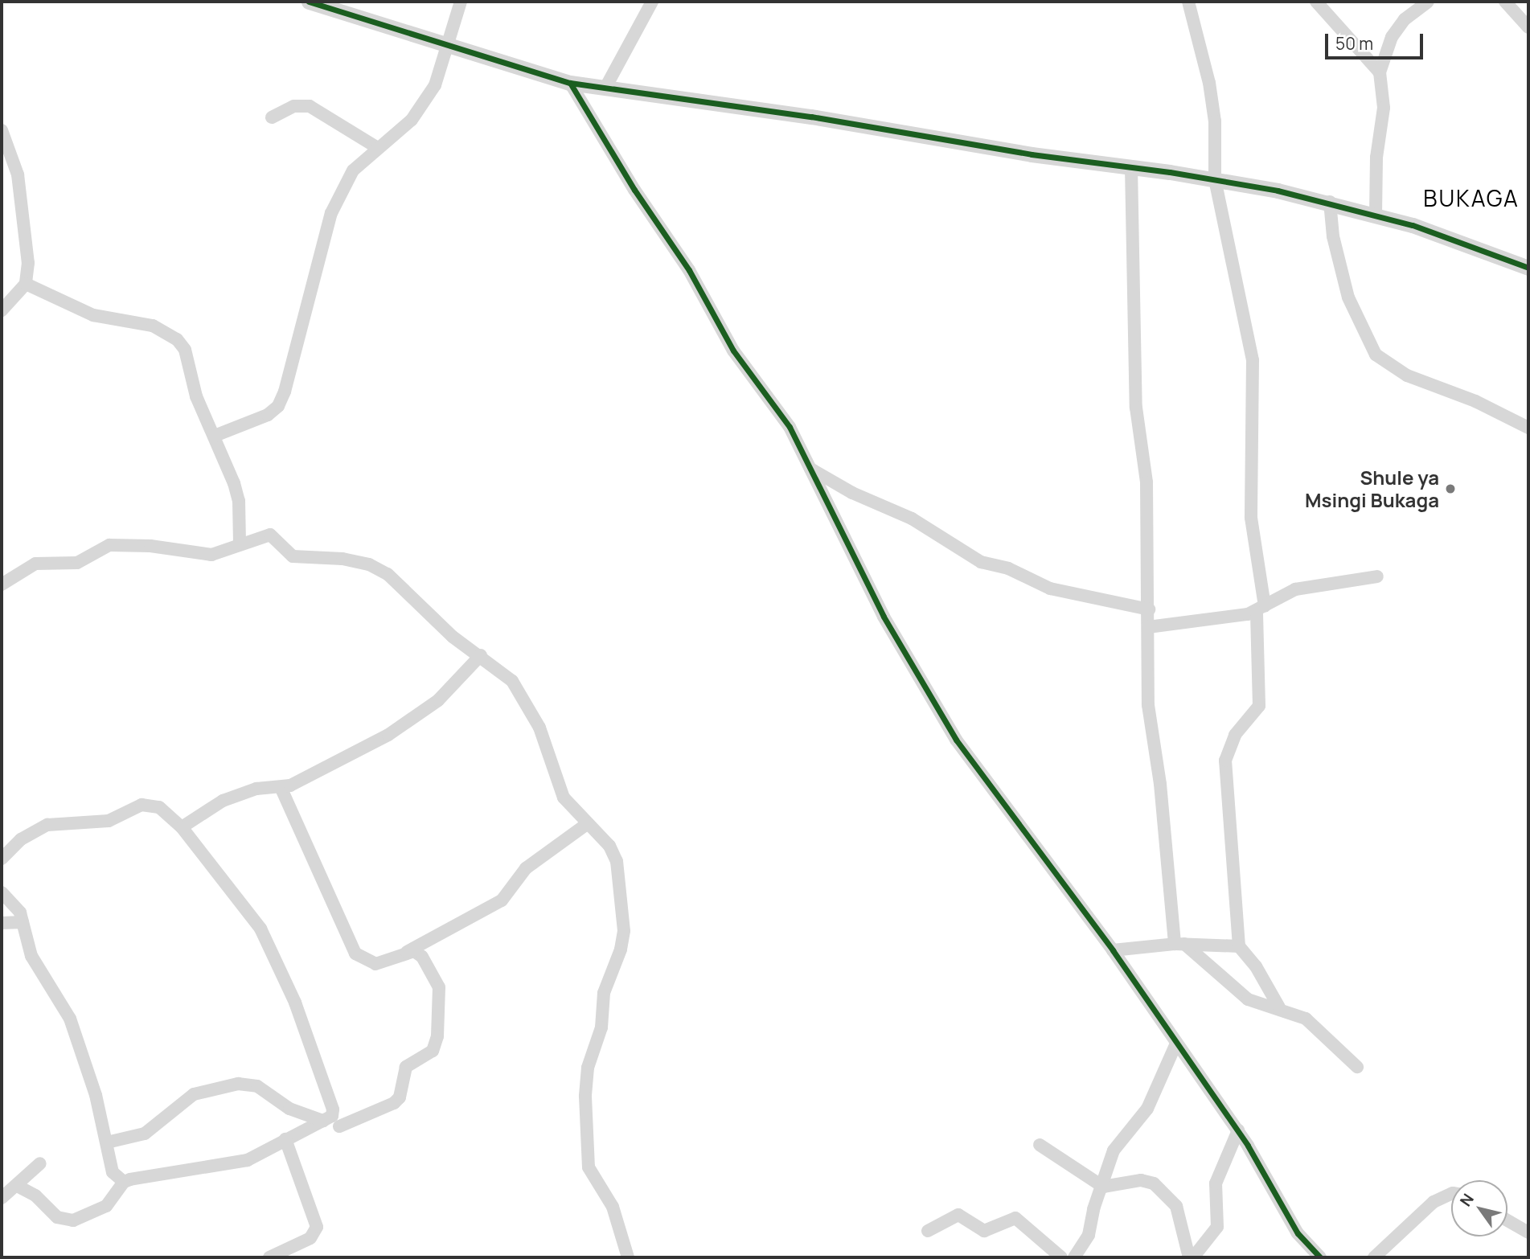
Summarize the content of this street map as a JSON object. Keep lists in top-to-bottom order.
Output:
{
  "districts": ["BUKAGA"],
  "places": ["Shule ya Msingi Bukaga"],
  "scale_bar": "50 m",
  "north": "top left"
}
